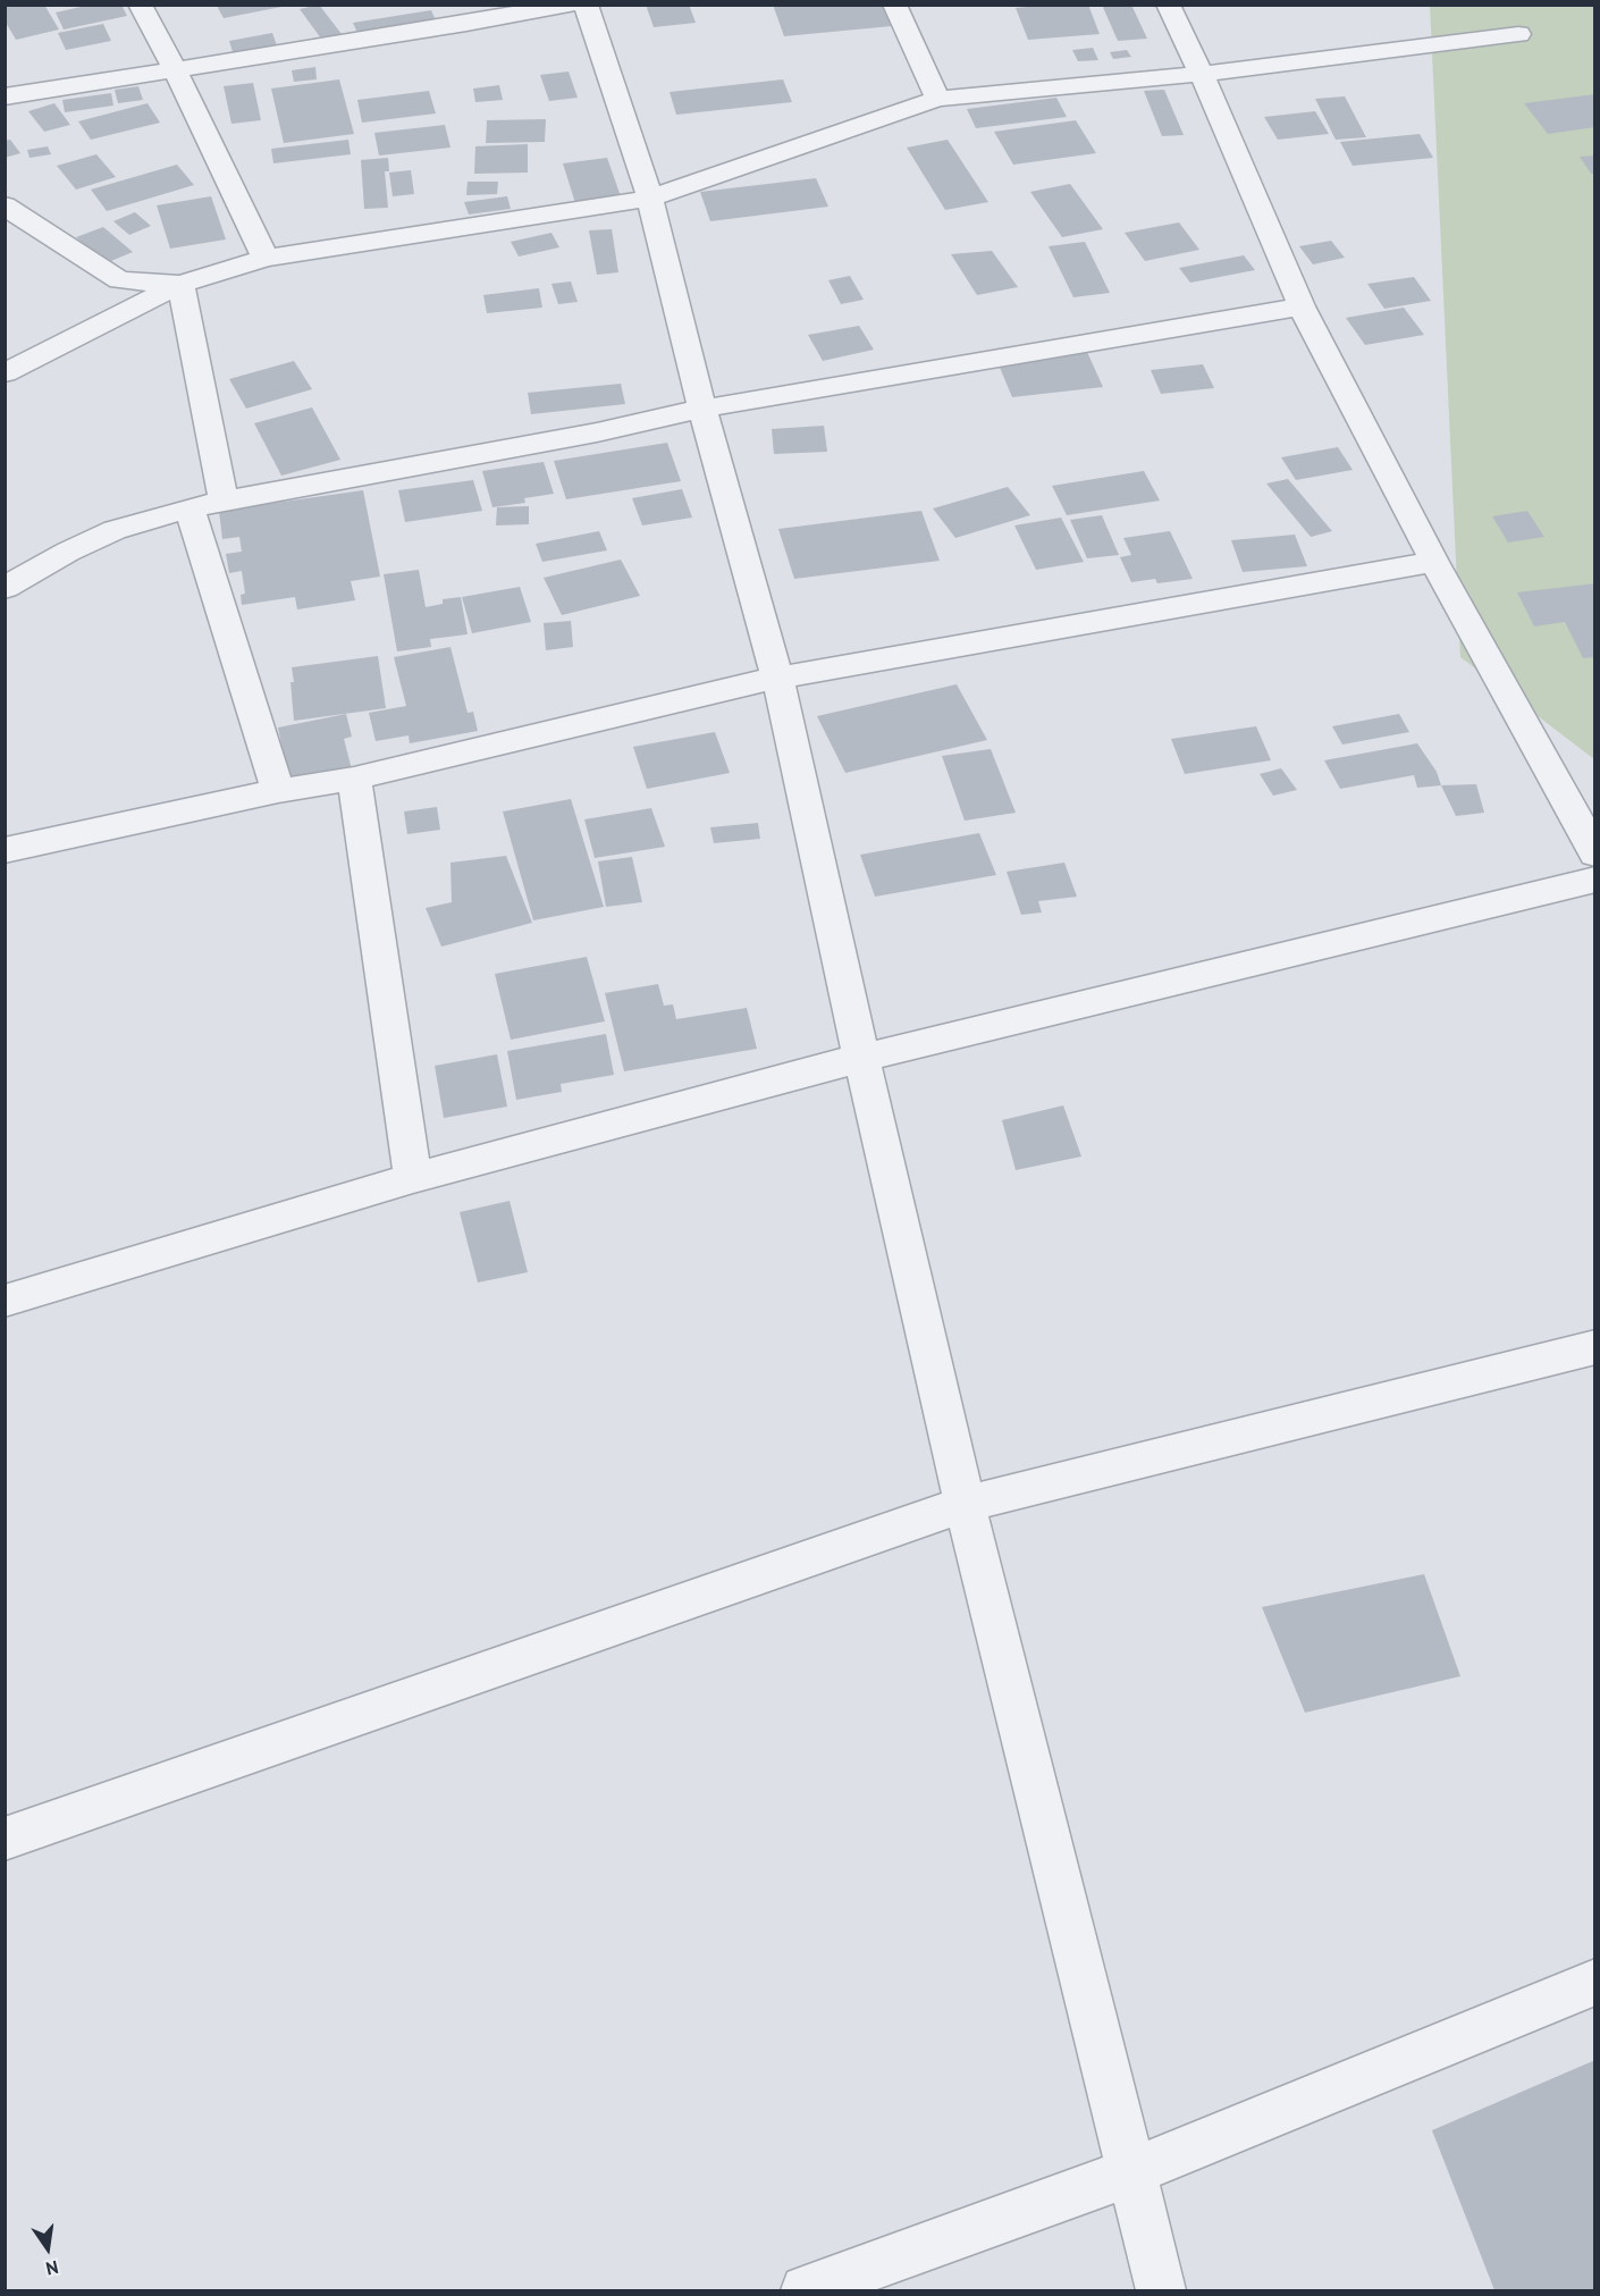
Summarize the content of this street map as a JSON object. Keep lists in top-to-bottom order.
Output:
{
  "north": "bottom"
}
